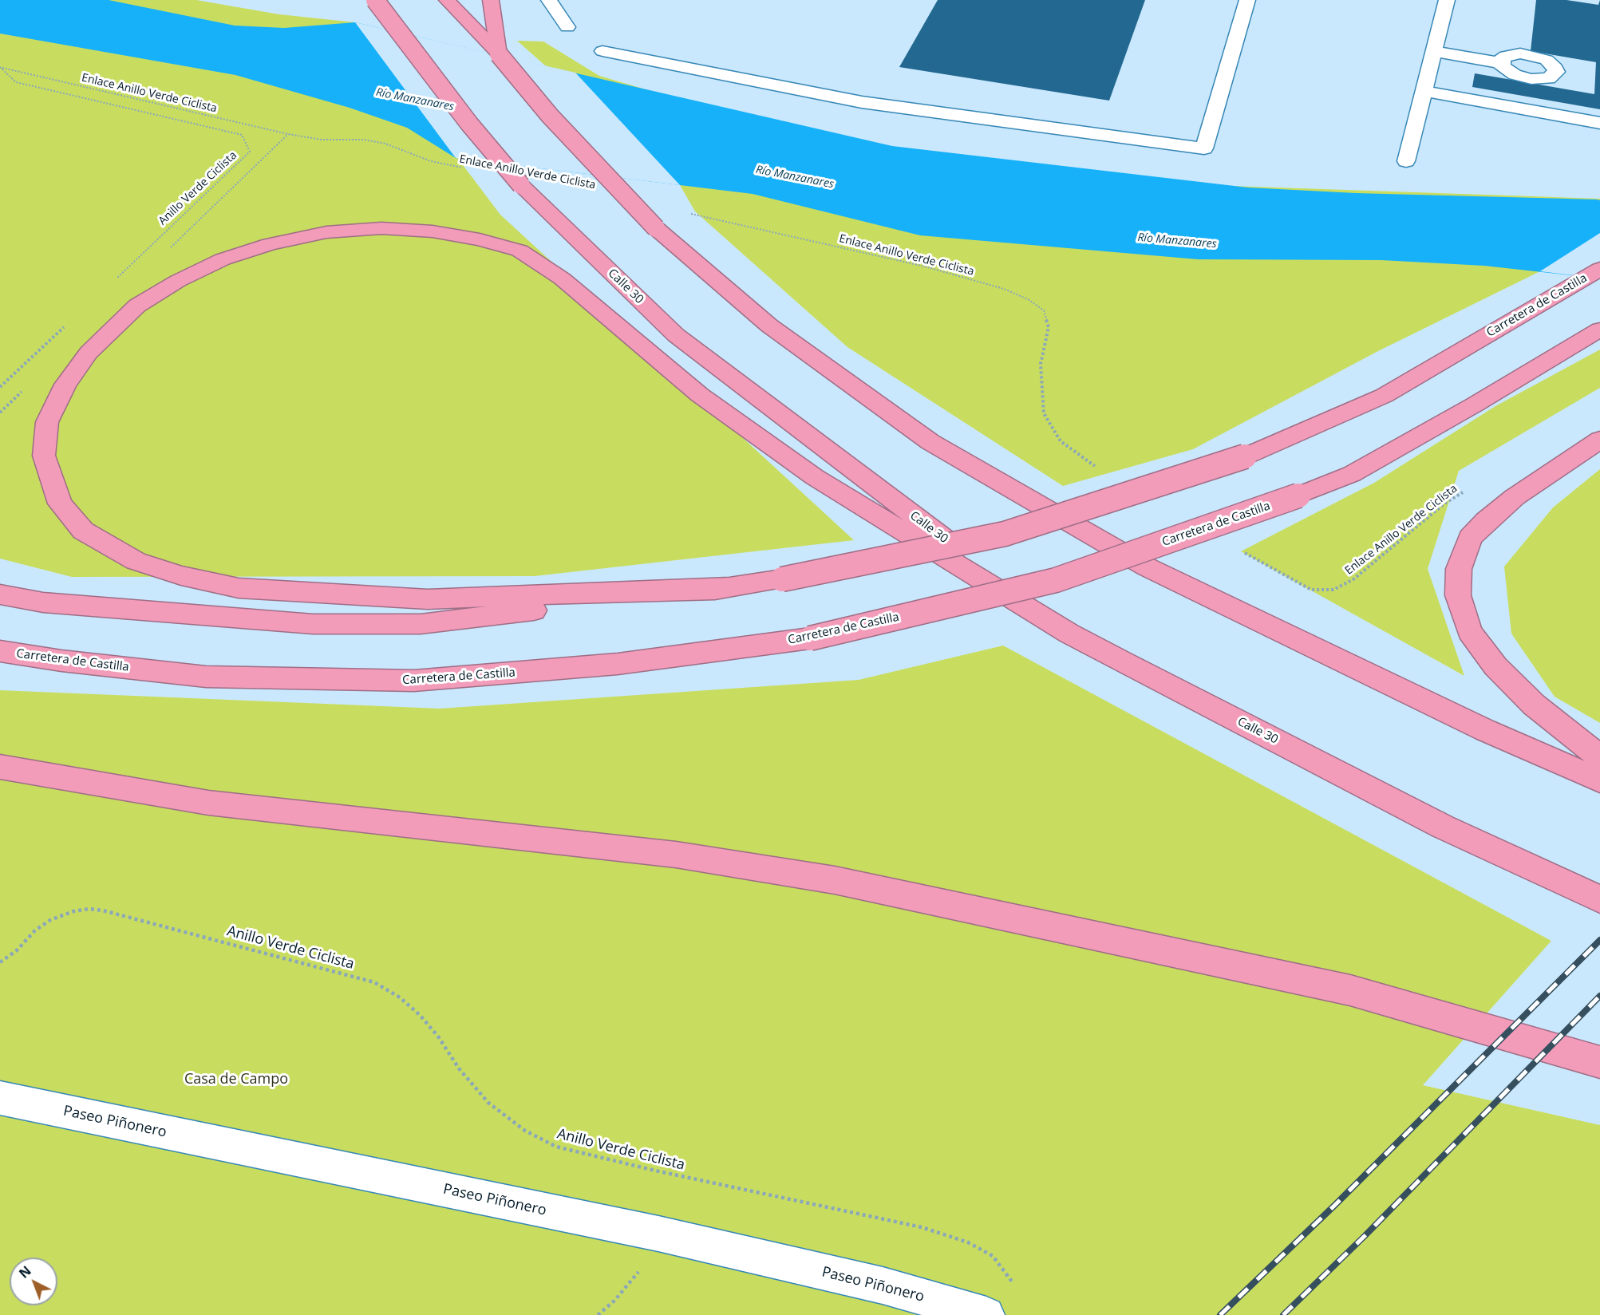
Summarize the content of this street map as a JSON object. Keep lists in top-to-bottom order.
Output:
{
  "streets": {
    "highway": ["Calle 30", "Carretera de Castilla"],
    "street": ["Paseo Piñonero"],
    "path": ["Enlace Anillo Verde Ciclista", "Anillo Verde Ciclista"]
  },
  "crossings": [
    ["Enlace Anillo Verde Ciclista", "Anillo Verde Ciclista"]
  ],
  "water": ["Río Manzanares"],
  "parks": ["Casa de Campo"],
  "north": "top left"
}
